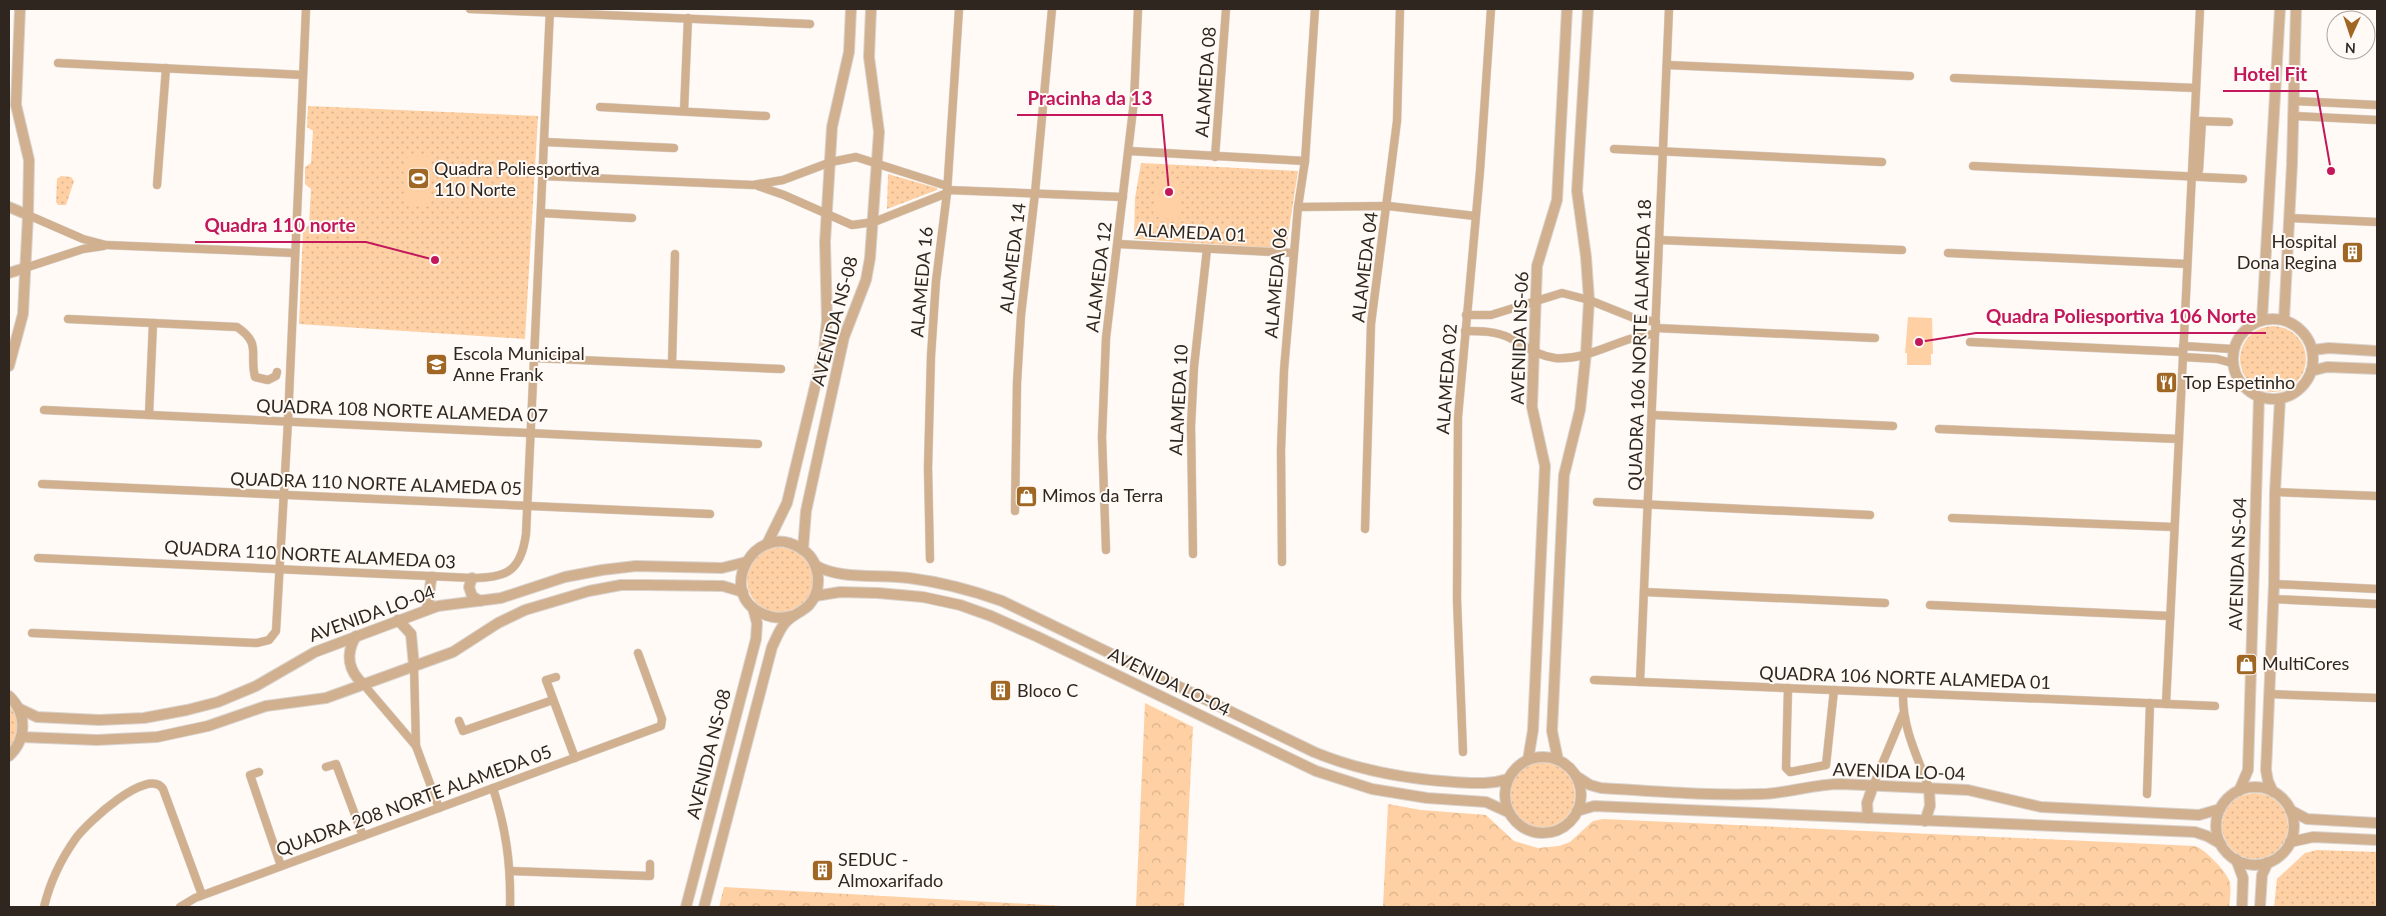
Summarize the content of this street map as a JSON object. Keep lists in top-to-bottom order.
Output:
{
  "streets": {
    "street": [
      "ALAMEDA 08",
      "ALAMEDA 01",
      "ALAMEDA 14",
      "ALAMEDA 04",
      "ALAMEDA 12",
      "ALAMEDA 16",
      "ALAMEDA 06",
      "AVENIDA NS-08",
      "AVENIDA NS-06",
      "QUADRA 106 NORTE ALAMEDA 18",
      "ALAMEDA 02",
      "ALAMEDA 10",
      "QUADRA 108 NORTE ALAMEDA 07",
      "QUADRA 110 NORTE ALAMEDA 05",
      "QUADRA 110 NORTE ALAMEDA 03",
      "AVENIDA NS-04",
      "AVENIDA LO-04",
      "QUADRA 106 NORTE ALAMEDA 01",
      "QUADRA 208 NORTE ALAMEDA 05"
    ]
  },
  "crossings": [
    ["ALAMEDA 01", "ALAMEDA 12"],
    ["ALAMEDA 01", "ALAMEDA 06"],
    ["ALAMEDA 01", "ALAMEDA 10"],
    ["AVENIDA NS-08", "AVENIDA LO-04"],
    ["AVENIDA NS-06", "AVENIDA LO-04"],
    ["QUADRA 106 NORTE ALAMEDA 18", "QUADRA 106 NORTE ALAMEDA 01"],
    ["QUADRA 108 NORTE ALAMEDA 07", "QUADRA 110 NORTE ALAMEDA 03"],
    ["QUADRA 110 NORTE ALAMEDA 05", "QUADRA 110 NORTE ALAMEDA 03"],
    ["AVENIDA NS-04", "AVENIDA LO-04"]
  ],
  "places": {
    "other": [
      "Hotel Fit",
      "Pracinha da 13",
      "Quadra 110 norte",
      "Quadra Poliesportiva 106 Norte"
    ],
    "sports": ["Quadra Poliesportiva 110 Norte"],
    "building": ["Hospital Dona Regina", "Bloco C", "SEDUC - Almoxarifado"],
    "school or university": ["Escola Municipal Anne Frank"],
    "restaurant": ["Top Espetinho"],
    "shop": ["Mimos da Terra", "MultiCores"]
  },
  "north": "bottom"
}
